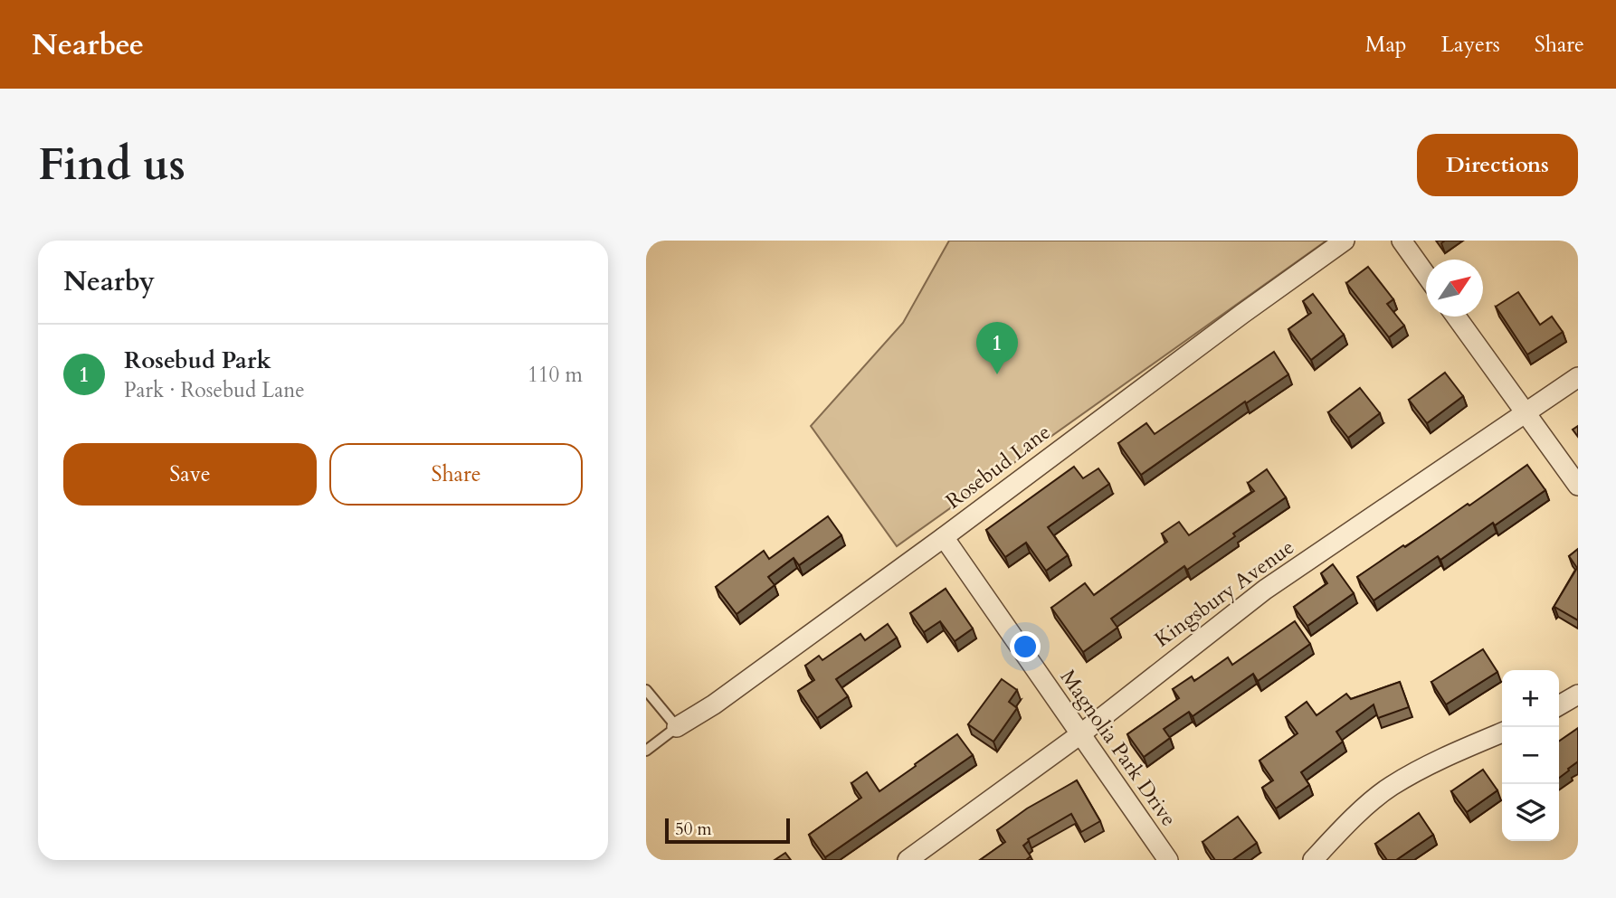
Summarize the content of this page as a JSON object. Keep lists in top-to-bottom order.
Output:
{
  "streets": {
    "street": ["Rosebud Lane", "Kingsbury Avenue", "Magnolia Park Drive"]
  },
  "crossings": [
    ["Rosebud Lane", "Magnolia Park Drive"],
    ["Kingsbury Avenue", "Magnolia Park Drive"]
  ],
  "scale_bar": "50 m",
  "north": "top right",
  "page": {
    "header": "Nearbee",
    "nav": ["Map", "Layers", "Share"],
    "buttons": [
      "Directions",
      ["Save", "Share"]
    ],
    "title": "Find us",
    "heading": "Nearby",
    "pins": "1",
    "list": [
      {
        "mark": "1",
        "name": "Rosebud Park",
        "note": "Park · Rosebud Lane",
        "value": "110 m"
      }
    ],
    "map_buttons": ["+", "−"],
    "scale": "50 m"
  }
}
